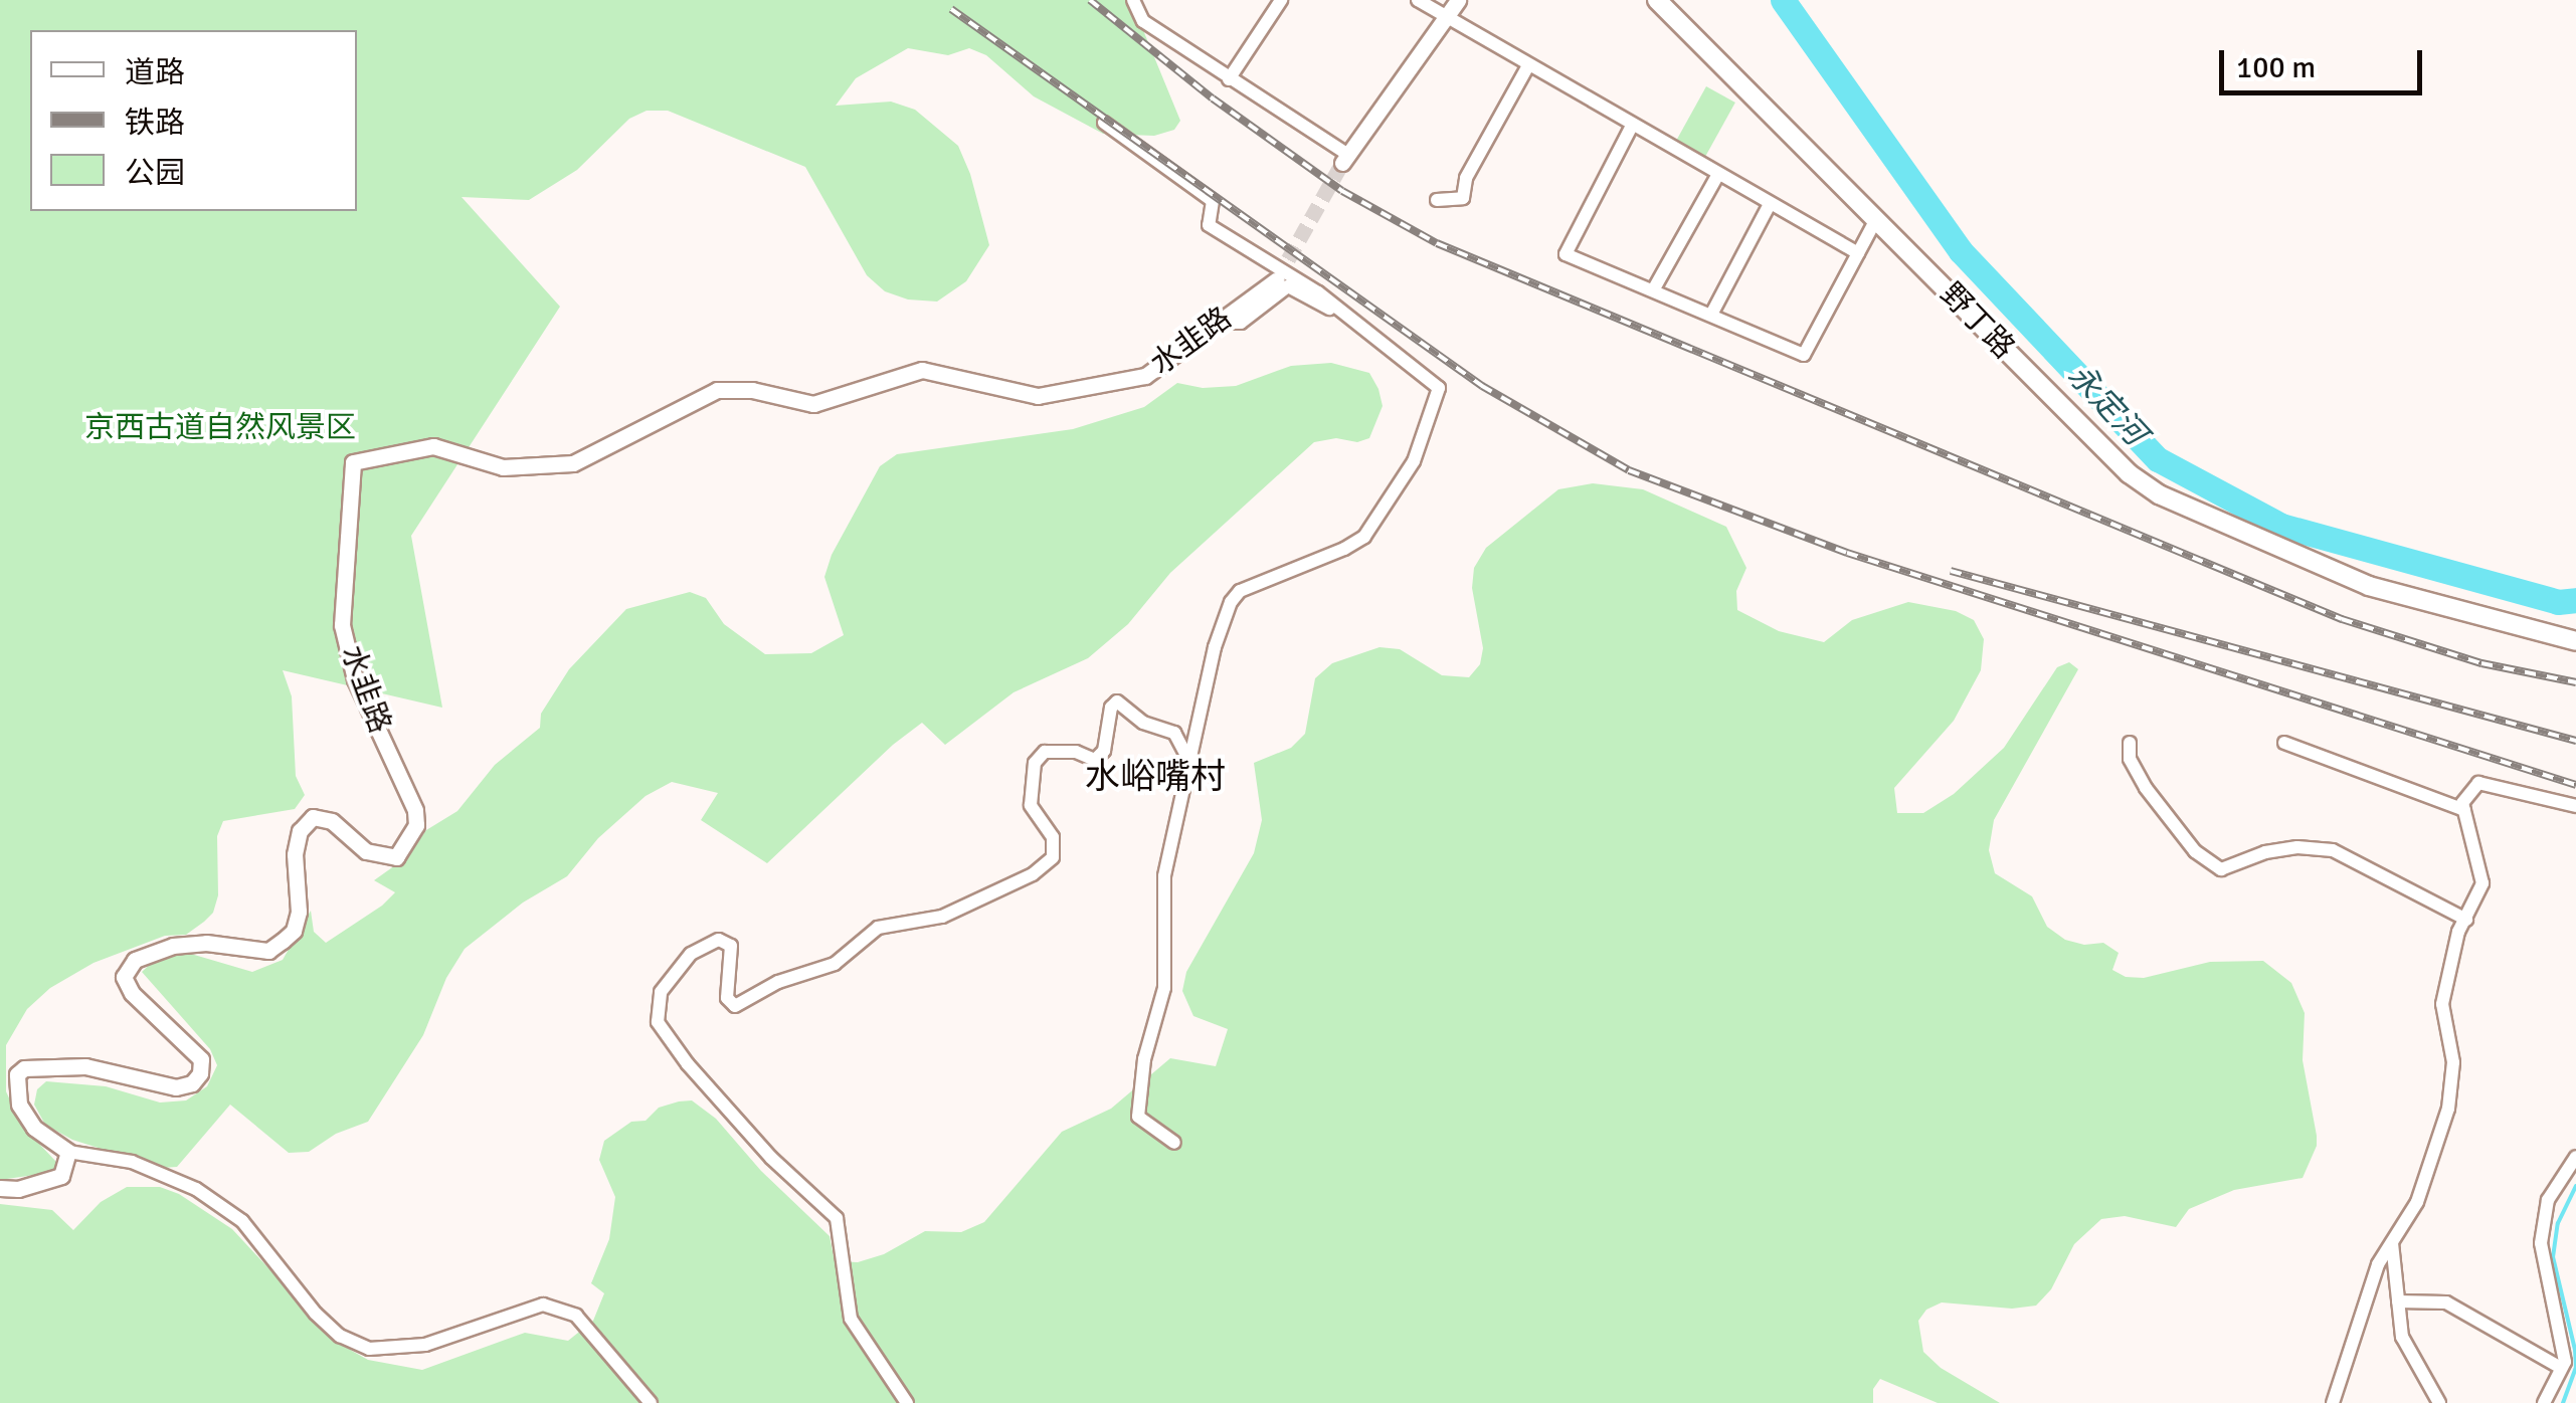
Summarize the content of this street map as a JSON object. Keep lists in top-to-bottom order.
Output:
{
  "streets": {
    "main road": ["野丁路"],
    "street": ["水韭路"]
  },
  "districts": ["水峪嘴村"],
  "water": ["永定河"],
  "parks": ["京西古道自然风景区"],
  "legend": ["道路", "铁路", "公园"],
  "scale_bar": "100 m"
}
